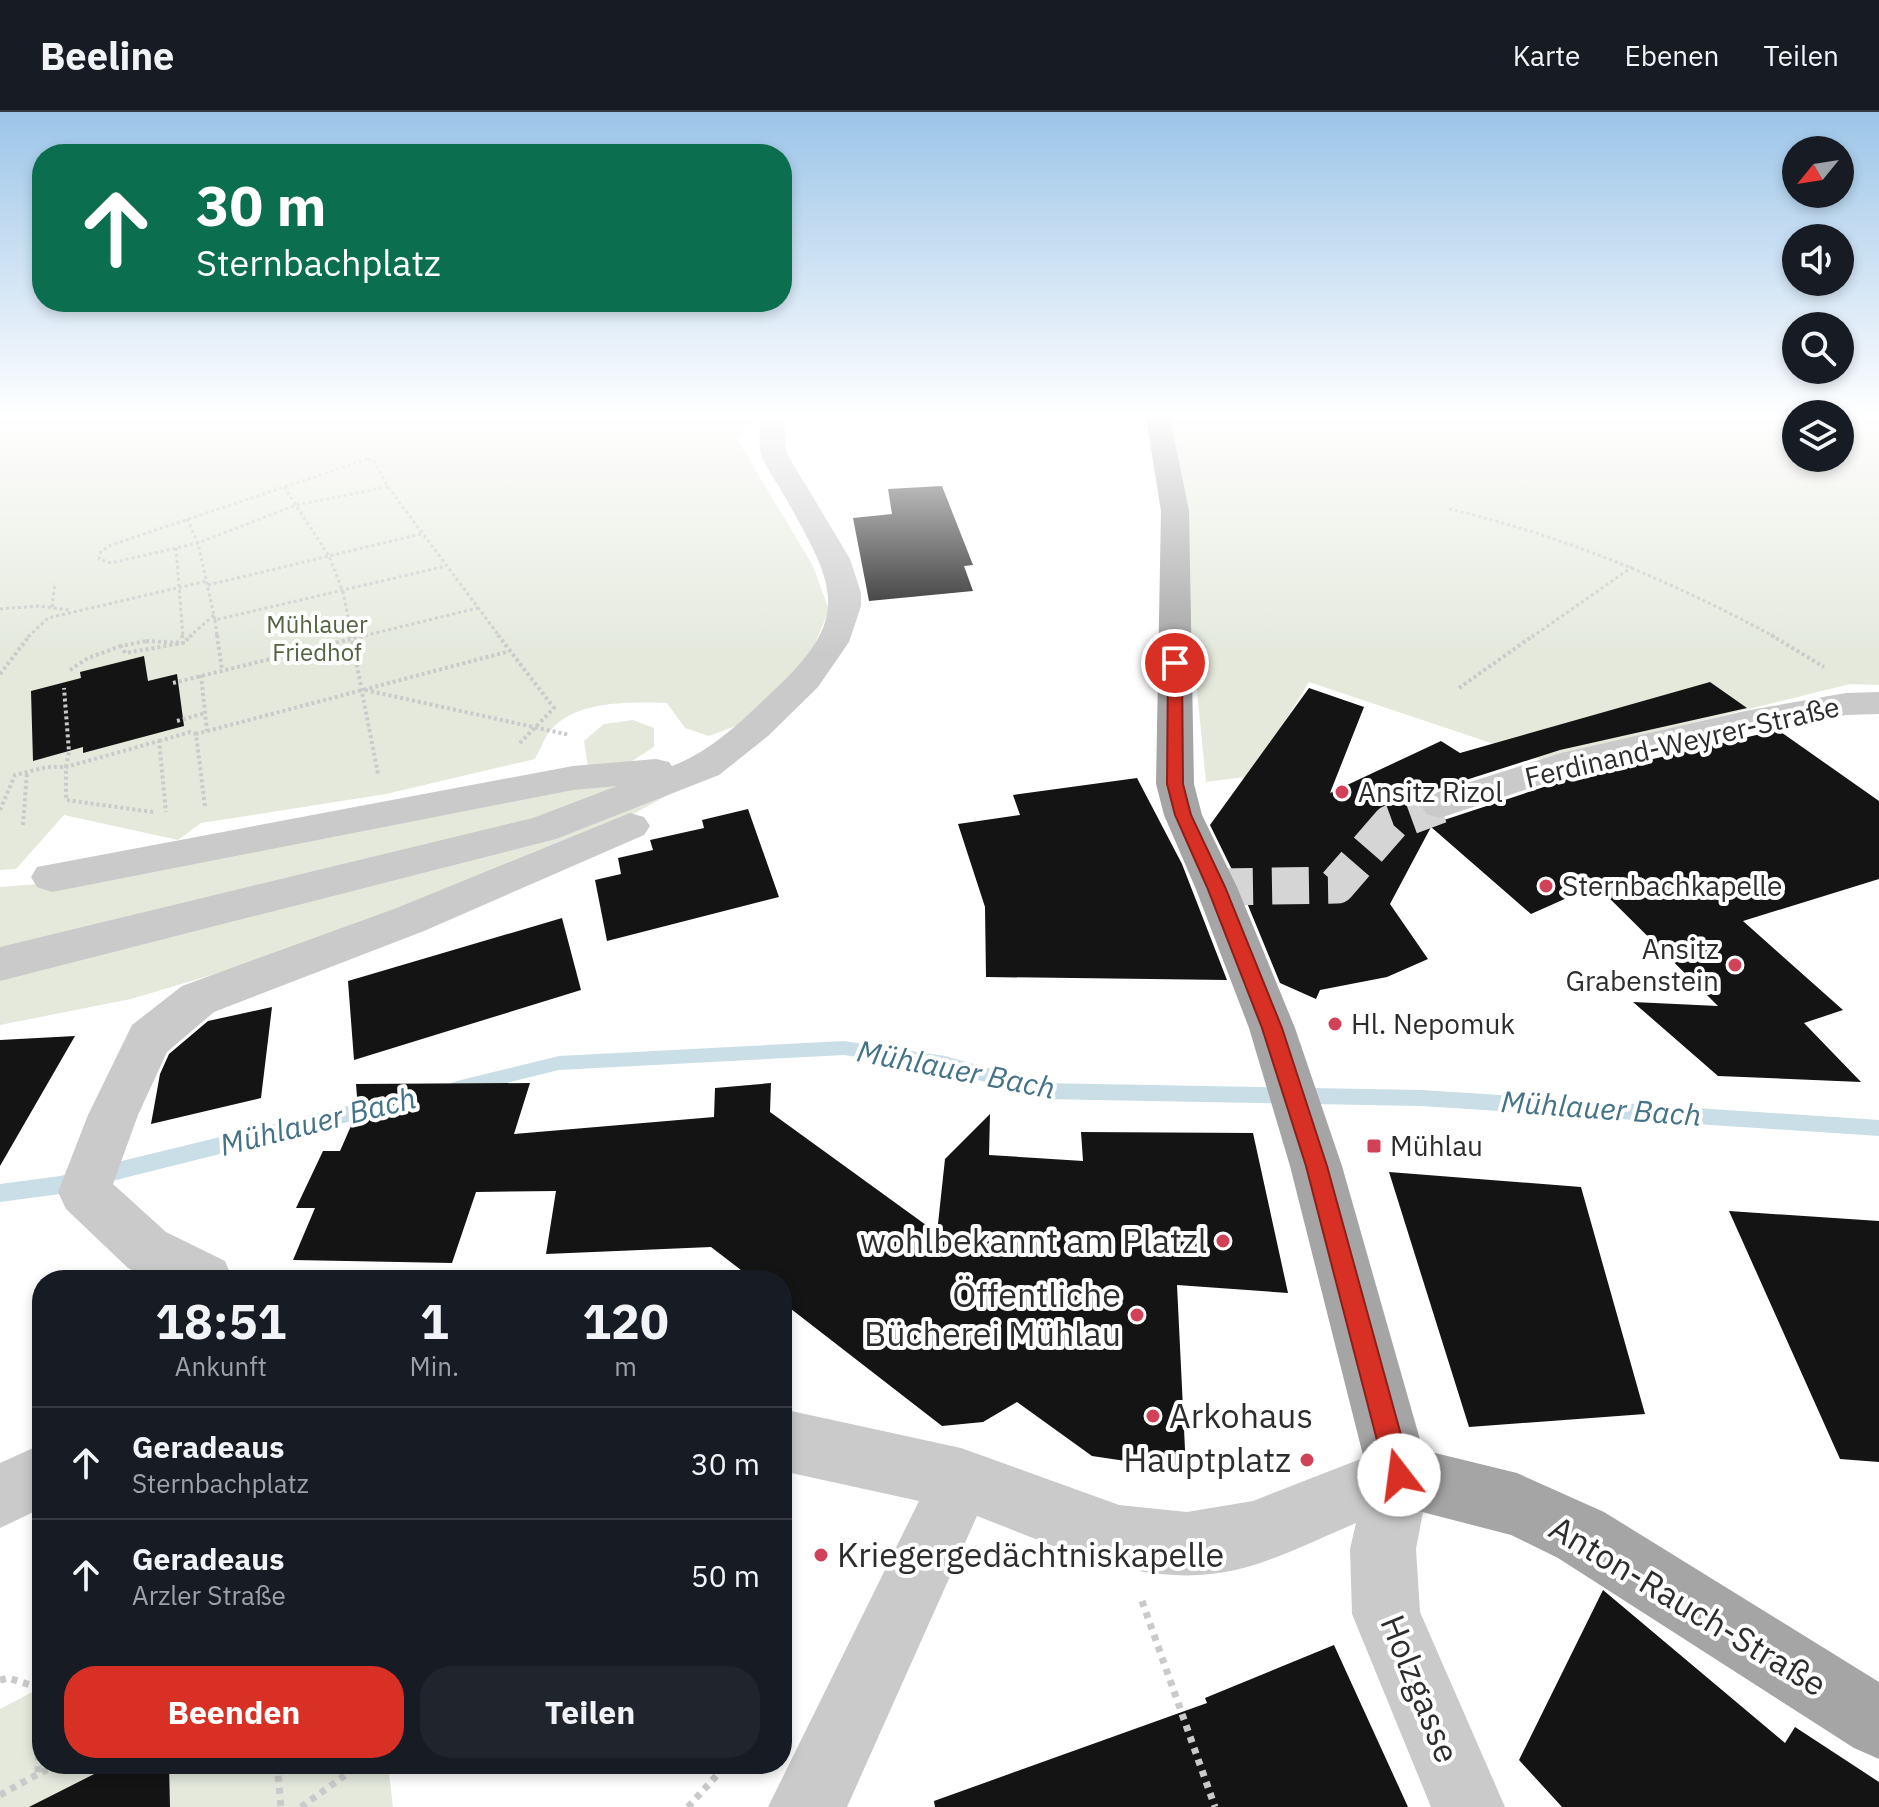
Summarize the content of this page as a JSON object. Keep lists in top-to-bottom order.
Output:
{
  "streets": {
    "main road": ["Anton-Rauch-Straße"],
    "street": ["Ferdinand-Weyrer-Straße", "Holzgasse"]
  },
  "crossings": [
    ["Anton-Rauch-Straße", "Holzgasse"]
  ],
  "water": ["Mühlauer Bach"],
  "parks": ["Mühlauer Friedhof"],
  "places": {
    "other": [
      "Ansitz Rizol",
      "Sternbachkapelle",
      "Ansitz Grabenstein",
      "Hl. Nepomuk",
      "wohlbekannt am Platzl",
      "Öffentliche Bücherei Mühlau",
      "Arkohaus",
      "Hauptplatz",
      "Kriegergedächtniskapelle"
    ],
    "transit": ["Mühlau"]
  },
  "north": "bottom left",
  "page": {
    "header": "Beeline",
    "nav": ["Karte", "Ebenen", "Teilen"],
    "turn": ["30 m", "Sternbachplatz"],
    "eta": [
      "18:51",
      "Ankunft",
      "1",
      "Min.",
      "120",
      "m"
    ],
    "list": [
      {
        "name": "Geradeaus",
        "note": "Sternbachplatz",
        "value": "30 m"
      },
      {
        "name": "Geradeaus",
        "note": "Arzler Straße",
        "value": "50 m"
      }
    ],
    "buttons": ["Beenden", "Teilen"]
  }
}
